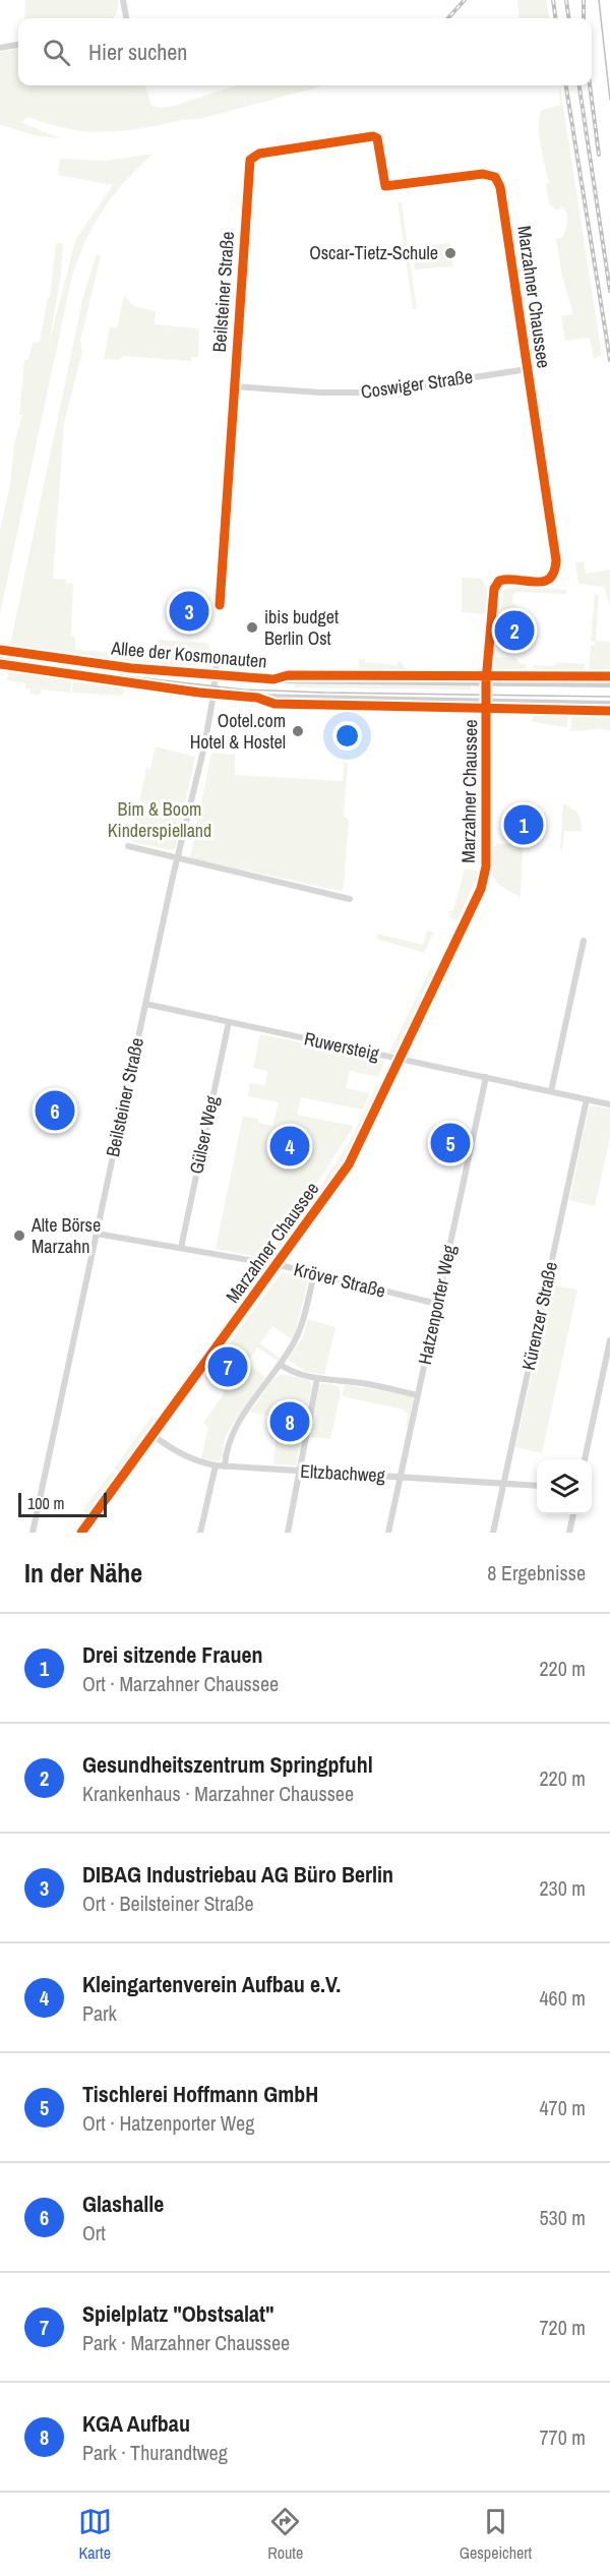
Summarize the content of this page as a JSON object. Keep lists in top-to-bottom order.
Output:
{
  "streets": {
    "main road": ["Allee der Kosmonauten"],
    "street": [
      "Beilsteiner Straße",
      "Marzahner Chaussee",
      "Coswiger Straße",
      "Ruwersteig",
      "Gülser Weg",
      "Kröver Straße",
      "Hatzenporter Weg",
      "Kürenzer Straße",
      "Eltzbachweg"
    ]
  },
  "crossings": [
    ["Beilsteiner Straße", "Marzahner Chaussee"],
    ["Beilsteiner Straße", "Coswiger Straße"],
    ["Beilsteiner Straße", "Allee der Kosmonauten"],
    ["Beilsteiner Straße", "Ruwersteig"],
    ["Beilsteiner Straße", "Kröver Straße"],
    ["Marzahner Chaussee", "Coswiger Straße"],
    ["Marzahner Chaussee", "Allee der Kosmonauten"],
    ["Marzahner Chaussee", "Ruwersteig"],
    ["Marzahner Chaussee", "Kröver Straße"],
    ["Marzahner Chaussee", "Eltzbachweg"],
    ["Ruwersteig", "Gülser Weg"],
    ["Ruwersteig", "Hatzenporter Weg"],
    ["Ruwersteig", "Kürenzer Straße"],
    ["Gülser Weg", "Kröver Straße"],
    ["Kröver Straße", "Hatzenporter Weg"],
    ["Hatzenporter Weg", "Eltzbachweg"],
    ["Kürenzer Straße", "Eltzbachweg"]
  ],
  "parks": ["Bim & Boom Kinderspielland"],
  "places": [
    "Oscar-Tietz-Schule",
    "ibis budget Berlin Ost",
    "Ootel.com Hotel & Hostel",
    "Alte Börse Marzahn"
  ],
  "scale_bar": "100 m",
  "page": {
    "search": "Hier suchen",
    "pins": [
      "3",
      "2",
      "1",
      "6",
      "5",
      "4",
      "7",
      "8"
    ],
    "scale": "100 m",
    "heading": ["In der Nähe", "8 Ergebnisse"],
    "list": [
      {
        "mark": "1",
        "name": "Drei sitzende Frauen",
        "note": "Ort · Marzahner Chaussee",
        "value": "220 m"
      },
      {
        "mark": "2",
        "name": "Gesundheitszentrum Springpfuhl",
        "note": "Krankenhaus · Marzahner Chaussee",
        "value": "220 m"
      },
      {
        "mark": "3",
        "name": "DIBAG Industriebau AG Büro Berlin",
        "note": "Ort · Beilsteiner Straße",
        "value": "230 m"
      },
      {
        "mark": "4",
        "name": "Kleingartenverein Aufbau e.V.",
        "note": "Park",
        "value": "460 m"
      },
      {
        "mark": "5",
        "name": "Tischlerei Hoffmann GmbH",
        "note": "Ort · Hatzenporter Weg",
        "value": "470 m"
      },
      {
        "mark": "6",
        "name": "Glashalle",
        "note": "Ort",
        "value": "530 m"
      },
      {
        "mark": "7",
        "name": "Spielplatz \"Obstsalat\"",
        "note": "Park · Marzahner Chaussee",
        "value": "720 m"
      },
      {
        "mark": "8",
        "name": "KGA Aufbau",
        "note": "Park · Thurandtweg",
        "value": "770 m"
      }
    ],
    "nav": ["Karte", "Route", "Gespeichert"]
  }
}
